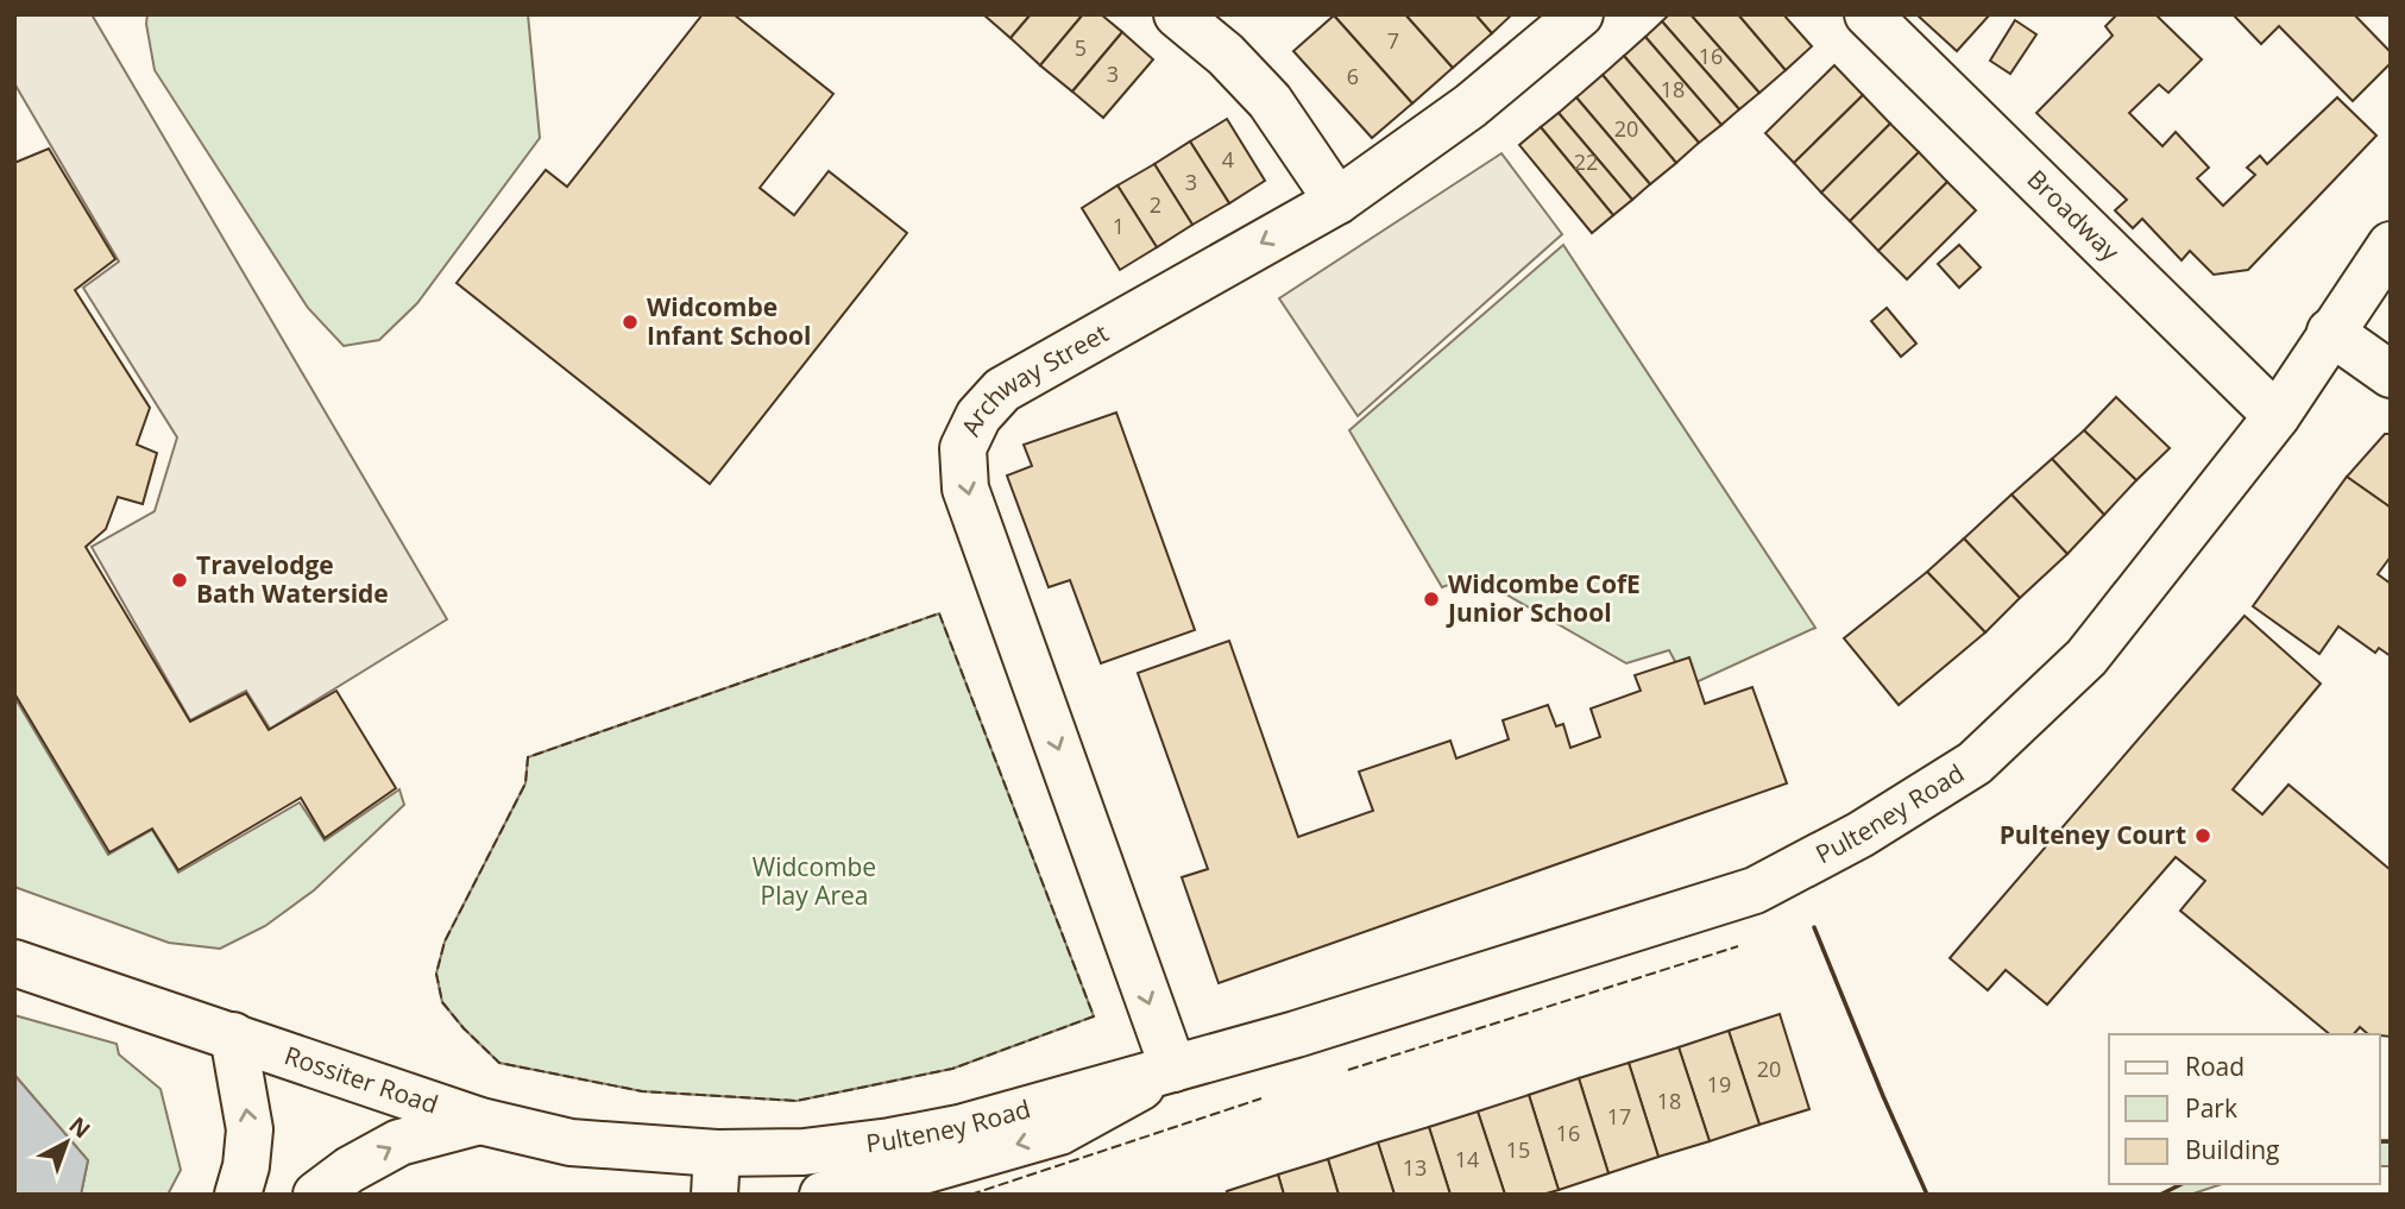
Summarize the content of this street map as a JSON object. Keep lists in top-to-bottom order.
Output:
{
  "streets": {
    "main road": [
      "Broadway",
      "Archway Street",
      "Pulteney Road",
      "Rossiter Road"
    ]
  },
  "crossings": [
    ["Broadway", "Pulteney Road"],
    ["Archway Street", "Pulteney Road"],
    ["Pulteney Road", "Rossiter Road"]
  ],
  "parks": ["Widcombe Play Area"],
  "places": [
    "Widcombe Infant School",
    "Travelodge Bath Waterside",
    "Widcombe CofE Junior School",
    "Pulteney Court"
  ],
  "house_numbers": [
    "7",
    "5",
    "16",
    "3",
    "6",
    "18",
    "20",
    "4",
    "22",
    "3",
    "2",
    "1",
    "20",
    "19",
    "18",
    "17",
    "16",
    "15",
    "14",
    "13"
  ],
  "legend": ["Road", "Park", "Building"],
  "north": "top right"
}
